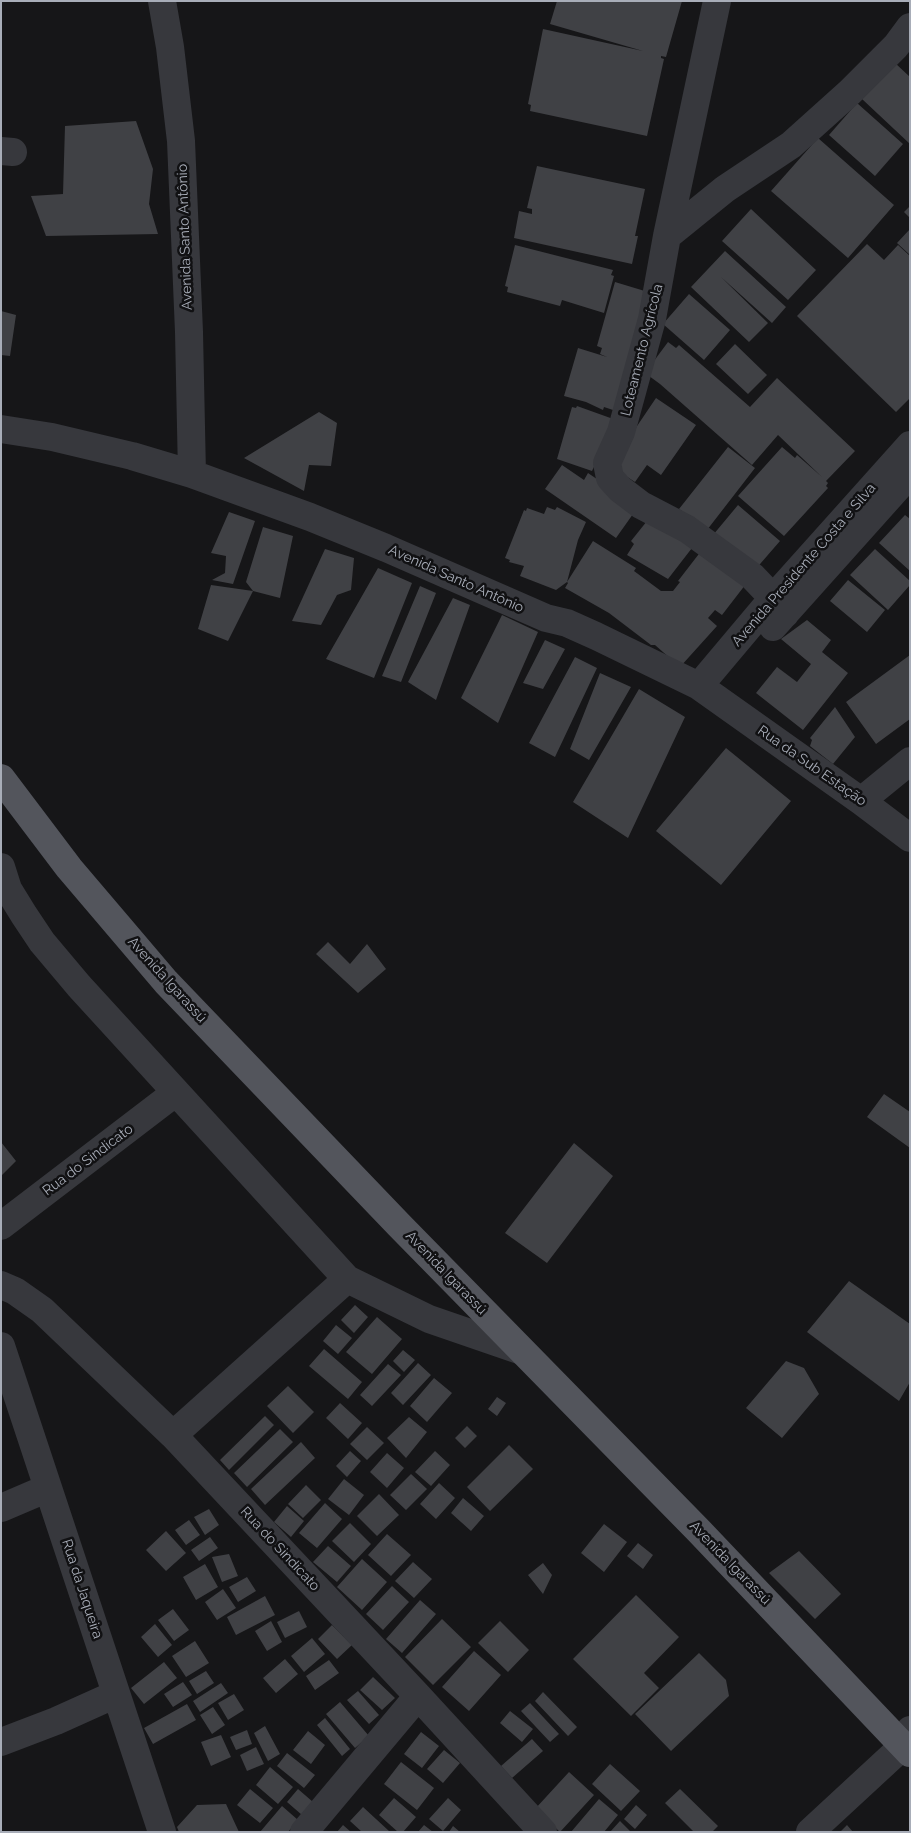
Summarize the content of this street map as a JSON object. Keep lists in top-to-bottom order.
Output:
{
  "streets": {
    "main road": ["Avenida Igarassú"],
    "street": [
      "Avenida Santo Antônio",
      "Loteamento Agrícola",
      "Avenida Presidente Costa e Silva",
      "Rua da Sub Estação",
      "Rua do Sindicato",
      "Rua da Jaqueira"
    ]
  },
  "crossings": [
    ["Avenida Santo Antônio", "Avenida Presidente Costa e Silva"],
    ["Avenida Santo Antônio", "Rua da Sub Estação"],
    ["Loteamento Agrícola", "Avenida Presidente Costa e Silva"],
    ["Avenida Presidente Costa e Silva", "Rua da Sub Estação"]
  ]
}
